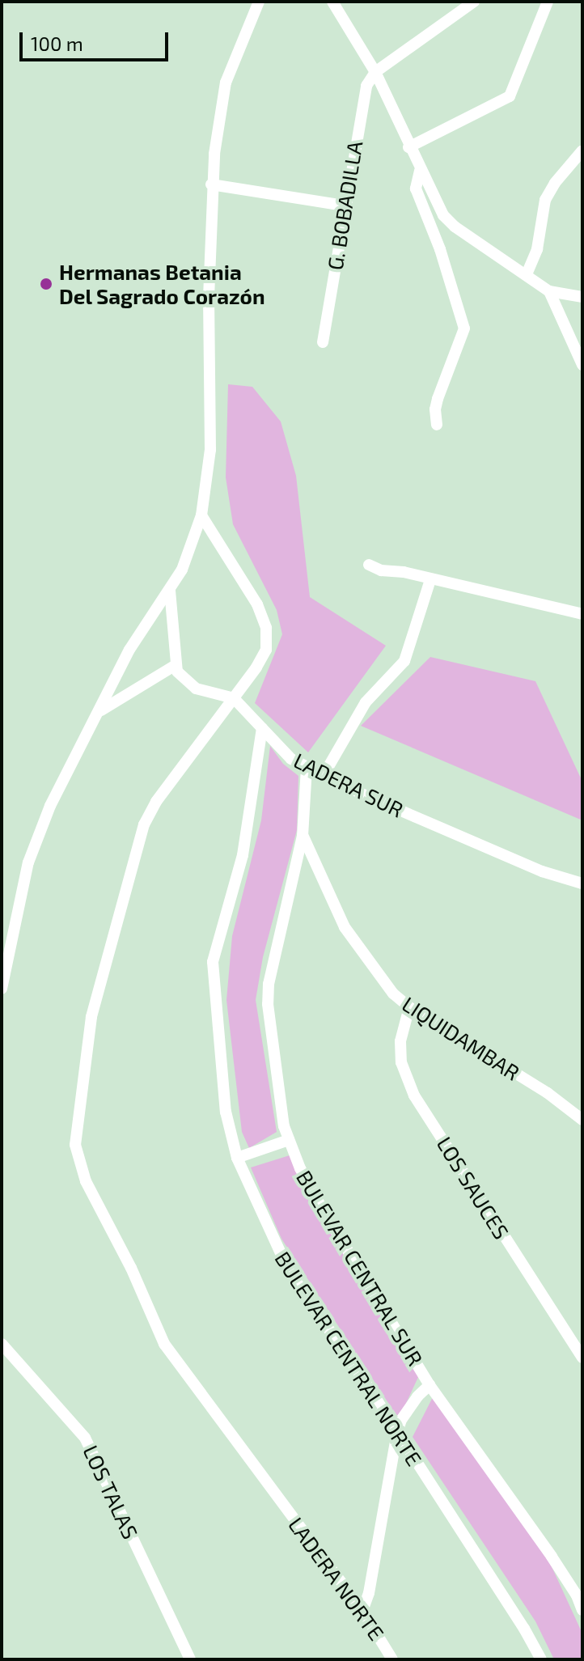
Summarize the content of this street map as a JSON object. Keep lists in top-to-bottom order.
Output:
{
  "streets": {
    "street": [
      "G. BOBADILLA",
      "LADERA SUR",
      "LIQUIDAMBAR",
      "LOS SAUCES",
      "BULEVAR CENTRAL SUR",
      "BULEVAR CENTRAL NORTE",
      "LOS TALAS",
      "LADERA NORTE"
    ]
  },
  "crossings": [
    ["LADERA SUR", "BULEVAR CENTRAL SUR"],
    ["LADERA SUR", "BULEVAR CENTRAL NORTE"],
    ["LADERA SUR", "LADERA NORTE"],
    ["LIQUIDAMBAR", "LOS SAUCES"],
    ["LIQUIDAMBAR", "BULEVAR CENTRAL SUR"]
  ],
  "places": ["Hermanas Betania Del Sagrado Corazón"],
  "scale_bar": "100 m"
}
